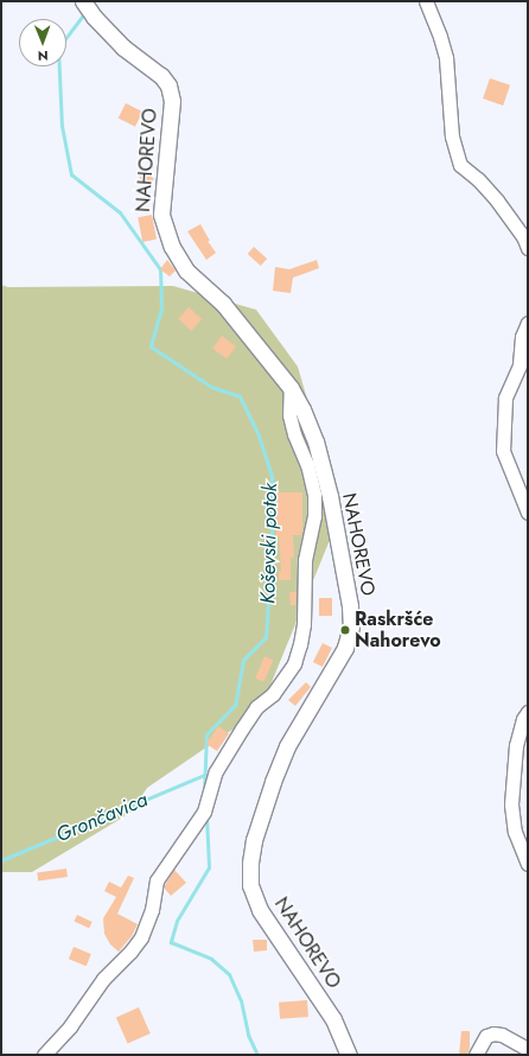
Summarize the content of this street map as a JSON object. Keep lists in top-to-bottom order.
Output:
{
  "streets": {
    "street": ["NAHOREVO"]
  },
  "water": ["Koševski potok", "Grončavica"],
  "places": ["Raskršće Nahorevo"],
  "north": "bottom"
}
